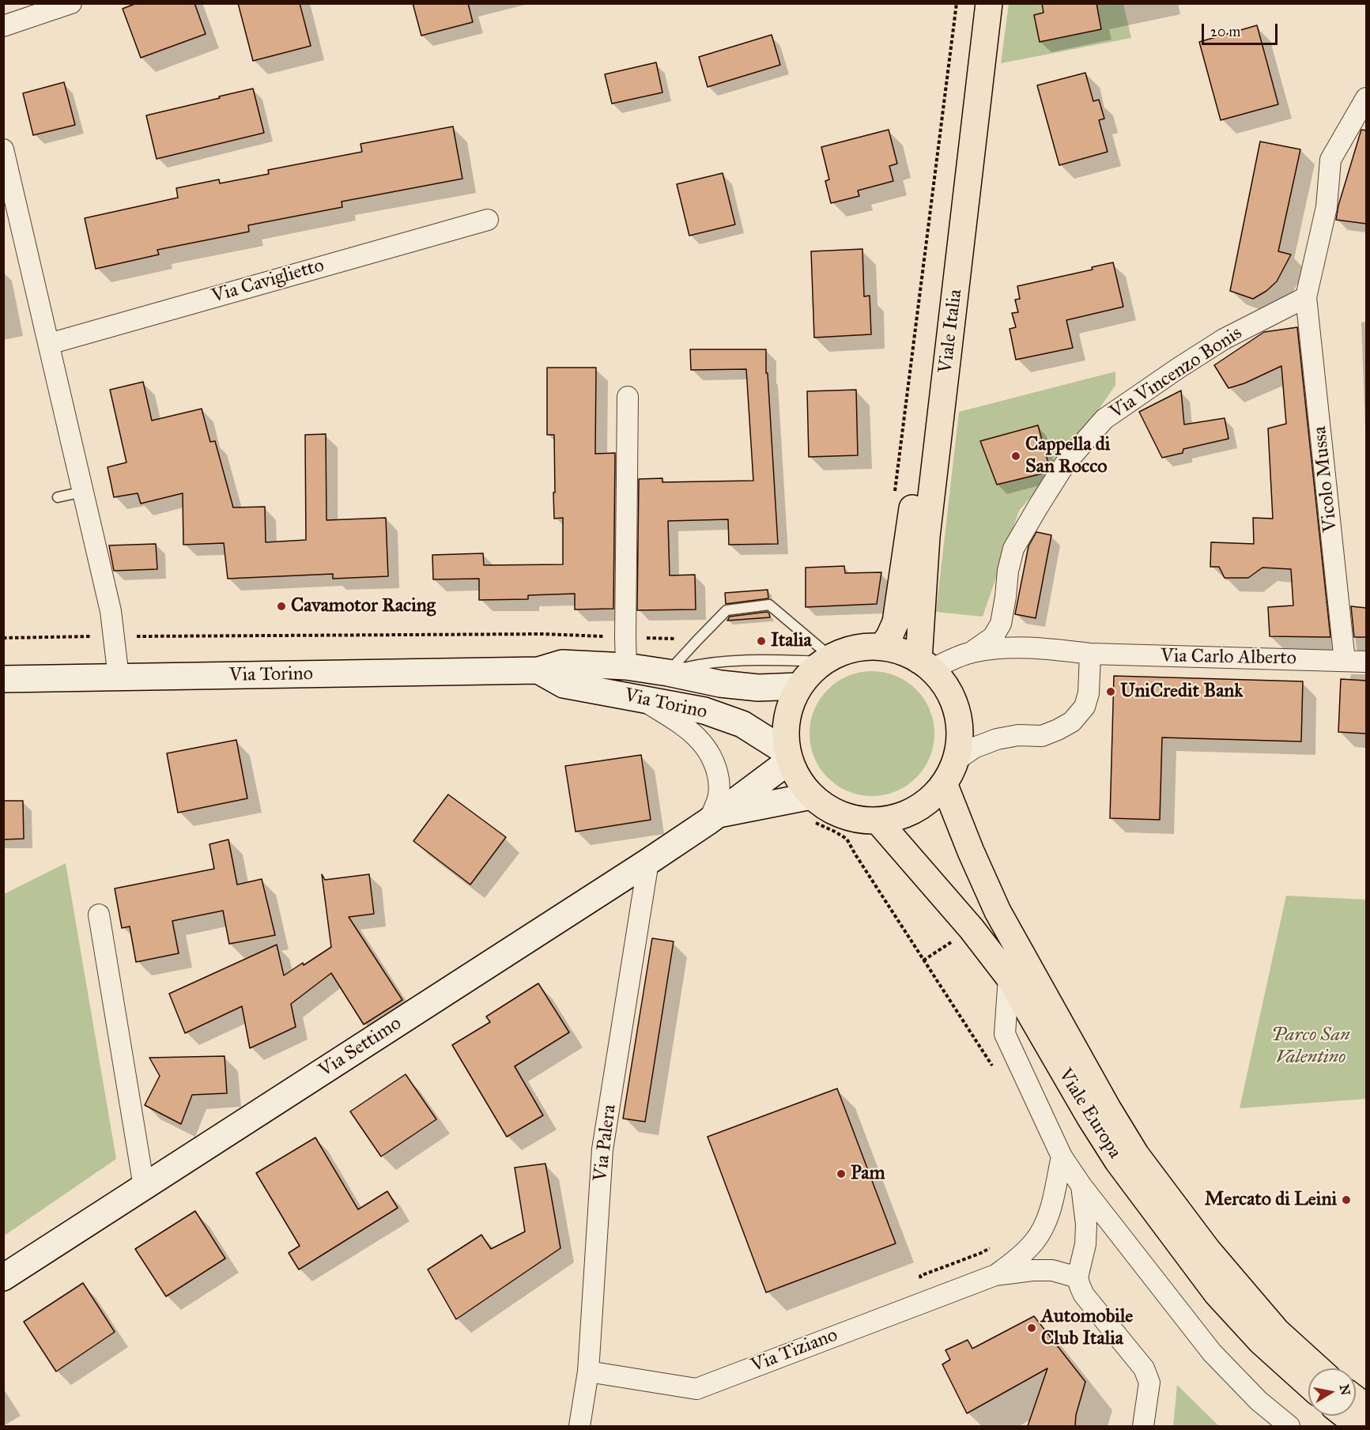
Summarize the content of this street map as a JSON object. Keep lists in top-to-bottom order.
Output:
{
  "streets": {
    "main road": [
      "Viale Italia",
      "Via Torino",
      "Via Settimo",
      "Viale Europa"
    ],
    "street": [
      "Via Caviglietto",
      "Via Vincenzo Bonis",
      "Vicolo Mussa",
      "Via Carlo Alberto",
      "Via Palera",
      "Via Tiziano"
    ]
  },
  "crossings": [
    ["Viale Italia", "Via Carlo Alberto"],
    ["Via Vincenzo Bonis", "Vicolo Mussa"],
    ["Via Vincenzo Bonis", "Via Carlo Alberto"],
    ["Vicolo Mussa", "Via Carlo Alberto"],
    ["Via Torino", "Via Settimo"],
    ["Via Settimo", "Via Palera"],
    ["Via Palera", "Via Tiziano"]
  ],
  "parks": ["Parco San Valentino"],
  "places": [
    "Cappella di San Rocco",
    "Cavamotor Racing",
    "Italia",
    "UniCredit Bank",
    "Pam",
    "Mercato di Leini",
    "Automobile Club Italia"
  ],
  "scale_bar": "20 m",
  "north": "right"
}
